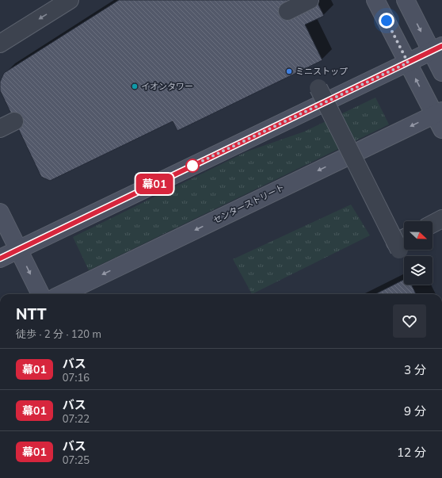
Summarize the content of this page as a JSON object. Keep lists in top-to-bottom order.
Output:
{
  "streets": {
    "street": ["センターストリート"]
  },
  "places": ["ミニストップ", "イオンタワー"],
  "lines": ["bus line 幕01"],
  "north": "right",
  "page": {
    "on_map": "幕01",
    "heading": ["NTT", "徒歩 · 2 分 · 120 m"],
    "list": [
      {
        "mark": "幕01",
        "name": "バス",
        "note": "07:16",
        "value": "3 分"
      },
      {
        "mark": "幕01",
        "name": "バス",
        "note": "07:22",
        "value": "9 分"
      },
      {
        "mark": "幕01",
        "name": "バス",
        "note": "07:25",
        "value": "12 分"
      }
    ]
  }
}
